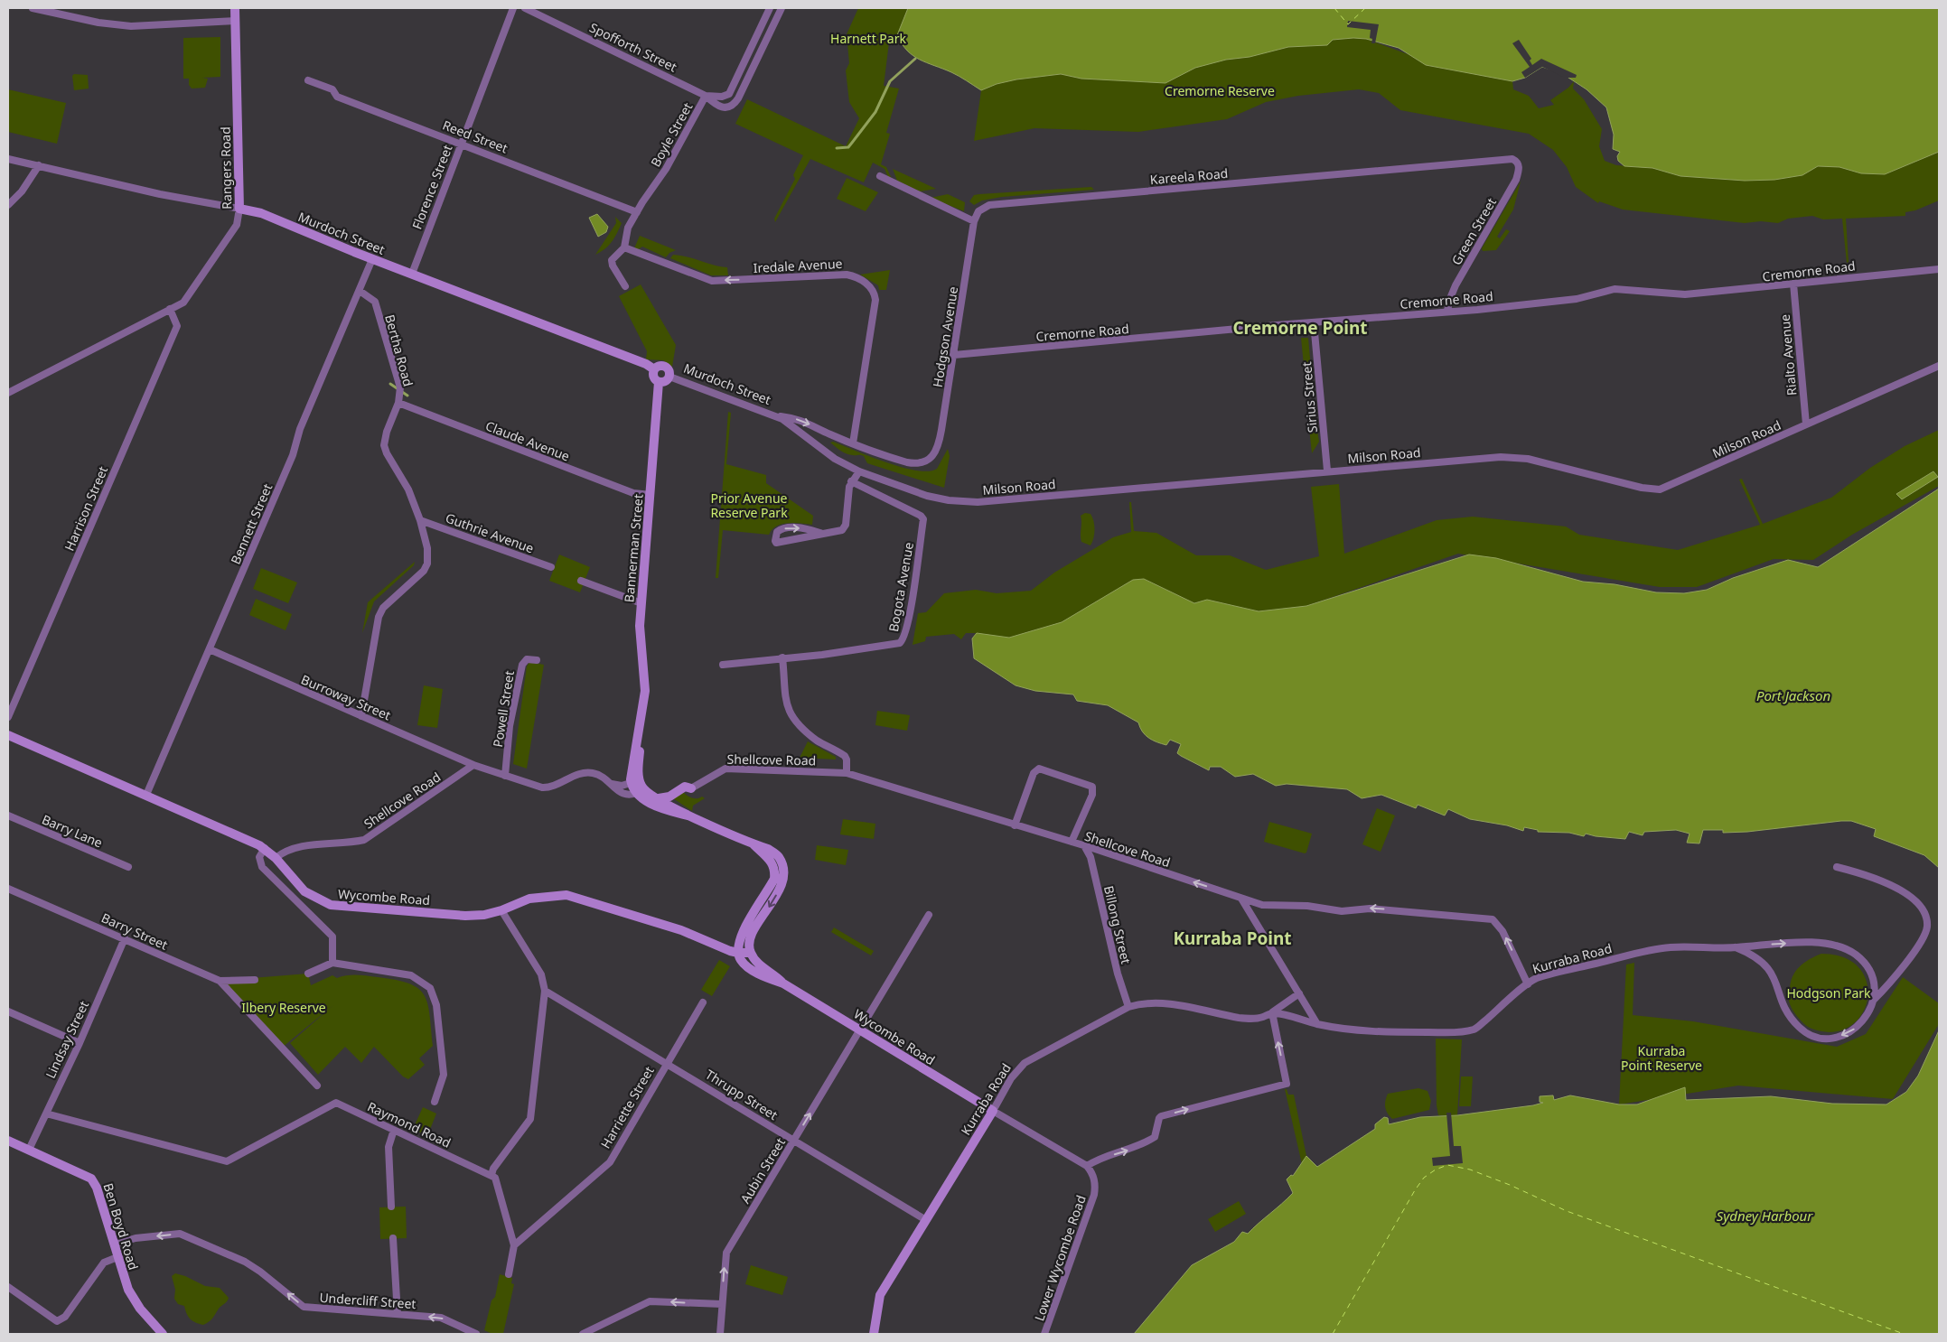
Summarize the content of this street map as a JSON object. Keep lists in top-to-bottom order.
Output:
{
  "streets": {
    "main road": [
      "Rangers Road",
      "Murdoch Street",
      "Bannerman Street",
      "Wycombe Road",
      "Kurraba Road",
      "Ben Boyd Road"
    ],
    "street": [
      "Spofforth Street",
      "Boyle Street",
      "Reed Street",
      "Kareela Road",
      "Florence Street",
      "Green Street",
      "Iredale Avenue",
      "Cremorne Road",
      "Hodgson Avenue",
      "Bertha Road",
      "Rialto Avenue",
      "Sirius Street",
      "Milson Road",
      "Claude Avenue",
      "Harrison Street",
      "Bennett Street",
      "Guthrie Avenue",
      "Bogota Avenue",
      "Burroway Street",
      "Powell Street",
      "Shellcove Road",
      "Barry Lane",
      "Billong Street",
      "Barry Street",
      "Lindsay Street",
      "Thrupp Street",
      "Harriette Street",
      "Raymond Road",
      "Aubin Street",
      "Lower Wycombe Road",
      "Undercliff Street"
    ]
  },
  "crossings": [
    ["Spofforth Street", "Boyle Street"],
    ["Boyle Street", "Reed Street"],
    ["Boyle Street", "Iredale Avenue"],
    ["Reed Street", "Florence Street"],
    ["Rangers Road", "Murdoch Street"],
    ["Rangers Road", "Harrison Street"],
    ["Kareela Road", "Green Street"],
    ["Kareela Road", "Hodgson Avenue"],
    ["Florence Street", "Murdoch Street"],
    ["Green Street", "Cremorne Road"],
    ["Murdoch Street", "Iredale Avenue"],
    ["Murdoch Street", "Hodgson Avenue"],
    ["Murdoch Street", "Milson Road"],
    ["Murdoch Street", "Bennett Street"],
    ["Murdoch Street", "Bannerman Street"],
    ["Cremorne Road", "Hodgson Avenue"],
    ["Cremorne Road", "Rialto Avenue"],
    ["Cremorne Road", "Sirius Street"],
    ["Bertha Road", "Claude Avenue"],
    ["Bertha Road", "Bennett Street"],
    ["Bertha Road", "Guthrie Avenue"],
    ["Bertha Road", "Burroway Street"],
    ["Rialto Avenue", "Milson Road"],
    ["Sirius Street", "Milson Road"],
    ["Claude Avenue", "Bannerman Street"],
    ["Bennett Street", "Burroway Street"],
    ["Bennett Street", "Wycombe Road"],
    ["Burroway Street", "Shellcove Road"],
    ["Shellcove Road", "Wycombe Road"],
    ["Shellcove Road", "Billong Street"],
    ["Shellcove Road", "Kurraba Road"],
    ["Wycombe Road", "Kurraba Road"],
    ["Wycombe Road", "Aubin Street"],
    ["Billong Street", "Kurraba Road"],
    ["Barry Street", "Lindsay Street"],
    ["Kurraba Road", "Thrupp Street"],
    ["Lindsay Street", "Raymond Road"],
    ["Lindsay Street", "Ben Boyd Road"],
    ["Thrupp Street", "Harriette Street"],
    ["Thrupp Street", "Aubin Street"],
    ["Ben Boyd Road", "Undercliff Street"]
  ],
  "one_way": ["Shellcove Road", "Aubin Street", "Undercliff Street"],
  "districts": ["Cremorne Point", "Kurraba Point"],
  "water": ["Port Jackson", "Sydney Harbour"],
  "parks": [
    "Harnett Park",
    "Cremorne Reserve",
    "Prior Avenue Reserve Park",
    "Hodgson Park",
    "Ilbery Reserve",
    "Kurraba Point Reserve"
  ]
}
